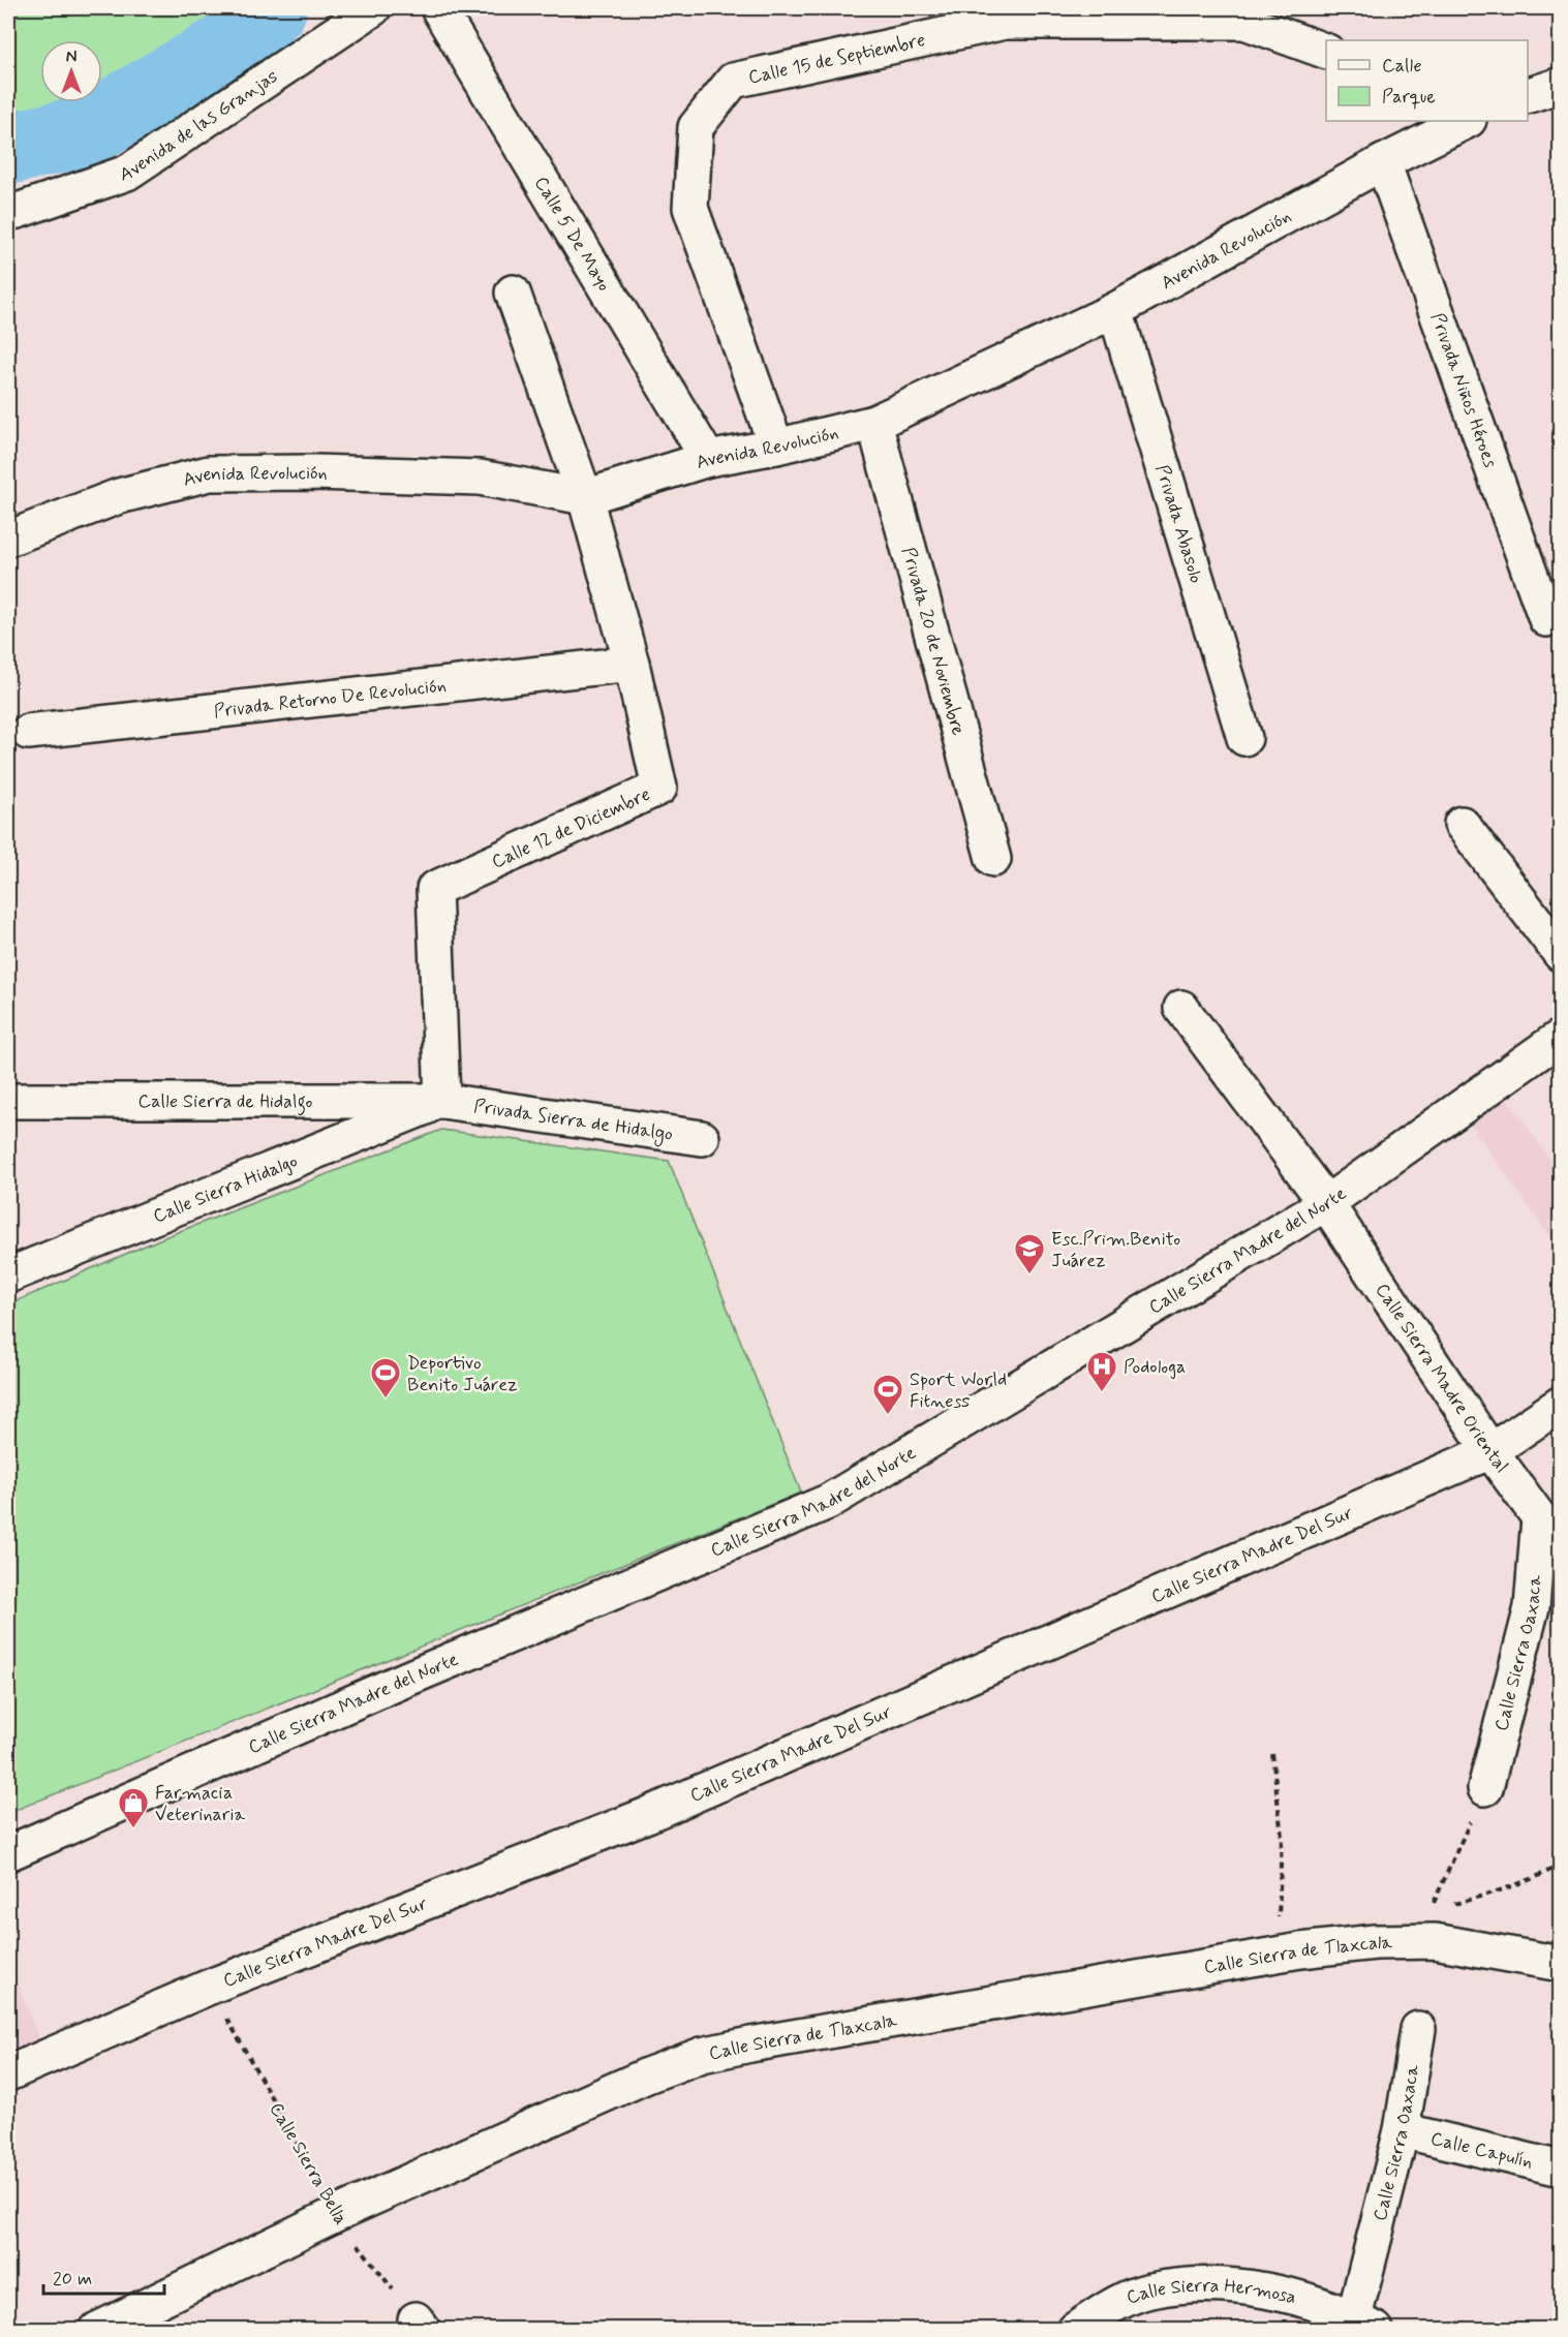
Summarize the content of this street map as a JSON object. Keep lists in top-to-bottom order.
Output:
{
  "streets": {
    "street": [
      "Calle 15 de Septiembre",
      "Avenida de las Granjas",
      "Calle 5 De Mayo",
      "Avenida Revolución",
      "Privada Niños Héroes",
      "Privada Abasolo",
      "Privada 20 de Noviembre",
      "Privada Retorno De Revolución",
      "Calle 12 de Diciembre",
      "Calle Sierra de Hidalgo",
      "Privada Sierra de Hidalgo",
      "Calle Sierra Hidalgo",
      "Calle Sierra Madre del Norte",
      "Calle Sierra Madre Oriental",
      "Calle Sierra Madre Del Sur",
      "Calle Sierra Oaxaca",
      "Calle Sierra de Tlaxcala",
      "Calle Capulín",
      "Calle Sierra Hermosa"
    ],
    "path": ["Calle Sierra Bella"]
  },
  "crossings": [
    ["Calle 15 de Septiembre", "Avenida Revolución"],
    ["Calle 5 De Mayo", "Avenida Revolución"],
    ["Avenida Revolución", "Privada Niños Héroes"],
    ["Avenida Revolución", "Privada Abasolo"],
    ["Avenida Revolución", "Privada 20 de Noviembre"],
    ["Avenida Revolución", "Calle 12 de Diciembre"],
    ["Privada Retorno De Revolución", "Calle 12 de Diciembre"],
    ["Calle 12 de Diciembre", "Calle Sierra de Hidalgo"],
    ["Calle 12 de Diciembre", "Privada Sierra de Hidalgo"],
    ["Calle 12 de Diciembre", "Calle Sierra Hidalgo"],
    ["Calle Sierra de Hidalgo", "Privada Sierra de Hidalgo"],
    ["Calle Sierra de Hidalgo", "Calle Sierra Hidalgo"],
    ["Privada Sierra de Hidalgo", "Calle Sierra Hidalgo"],
    ["Calle Sierra Madre del Norte", "Calle Sierra Madre Oriental"],
    ["Calle Sierra Madre Oriental", "Calle Sierra Madre Del Sur"],
    ["Calle Sierra Madre Oriental", "Calle Sierra Oaxaca"],
    ["Calle Sierra Madre Del Sur", "Calle Sierra Bella"],
    ["Calle Sierra Oaxaca", "Calle Capulín"],
    ["Calle Sierra Oaxaca", "Calle Sierra Hermosa"],
    ["Calle Sierra de Tlaxcala", "Calle Sierra Bella"]
  ],
  "places": {
    "school or university": ["Esc.Prim.Benito Juárez"],
    "hospital": ["Podologa"],
    "sports": ["Deportivo Benito Juárez", "Sport World Fitness"],
    "shop": ["Farmacia Veterinaria"]
  },
  "legend": ["Calle", "Parque"],
  "scale_bar": "20 m",
  "north": "top"
}
